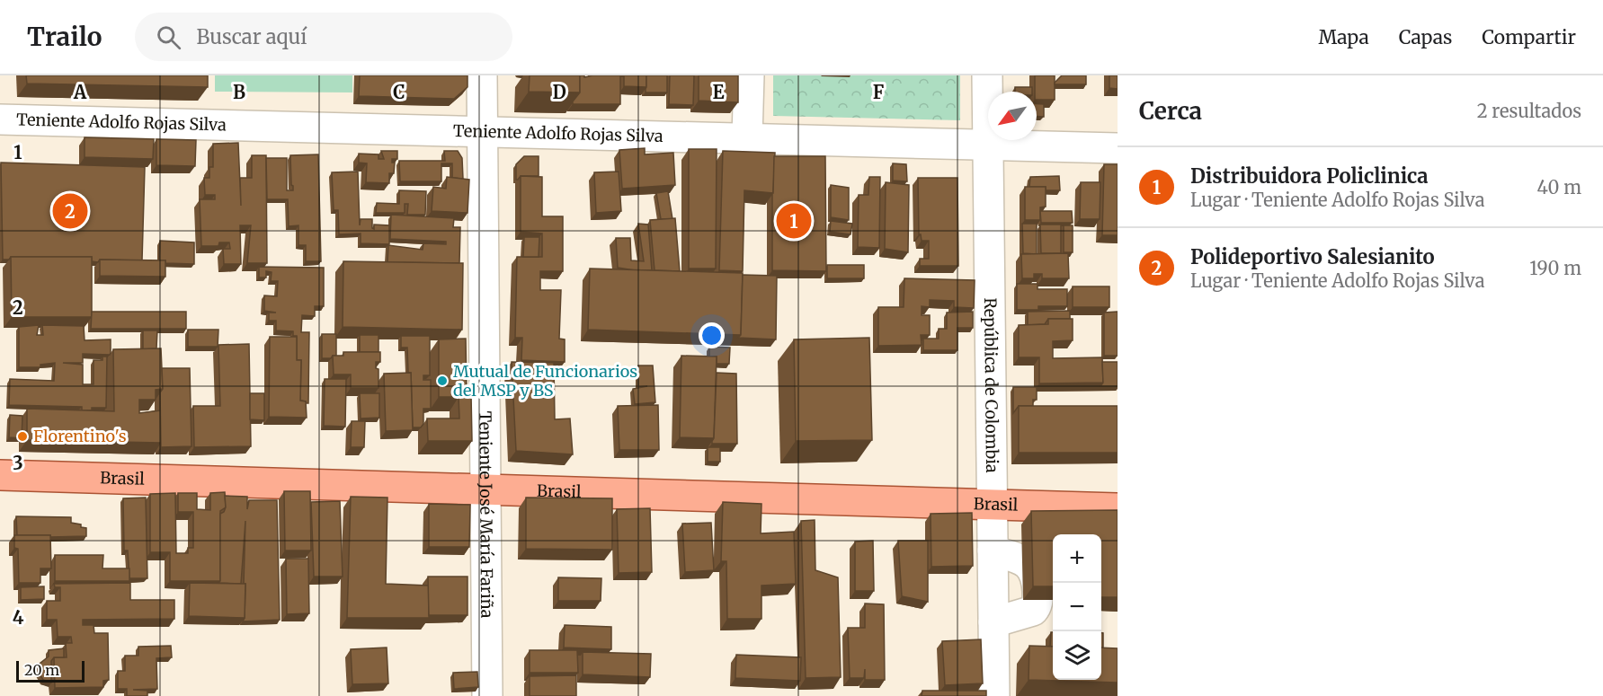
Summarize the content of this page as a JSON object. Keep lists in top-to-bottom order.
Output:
{
  "streets": {
    "main road": ["Brasil"],
    "street": ["Teniente Adolfo Rojas Silva", "República de Colombia", "Teniente José María Fariña"]
  },
  "crossings": [
    ["Teniente Adolfo Rojas Silva", "República de Colombia"],
    ["Teniente Adolfo Rojas Silva", "Teniente José María Fariña"],
    ["República de Colombia", "Brasil"],
    ["Brasil", "Teniente José María Fariña"]
  ],
  "places": ["Mutual de Funcionarios del MSP y BS", "Florentino's"],
  "scale_bar": "20 m",
  "north": "bottom left",
  "page": {
    "header": "Trailo",
    "search": "Buscar aquí",
    "nav": ["Mapa", "Capas", "Compartir"],
    "heading": ["Cerca", "2 resultados"],
    "list": [
      {
        "mark": "1",
        "name": "Distribuidora Policlinica",
        "note": "Lugar · Teniente Adolfo Rojas Silva",
        "value": "40 m"
      },
      {
        "mark": "2",
        "name": "Polideportivo Salesianito",
        "note": "Lugar · Teniente Adolfo Rojas Silva",
        "value": "190 m"
      }
    ],
    "pins": ["2", "1"],
    "map_buttons": ["+", "−"],
    "scale": "20 m"
  },
  "grid": {
    "columns": [
      "A",
      "B",
      "C",
      "D",
      "E",
      "F"
    ],
    "rows": [
      "1",
      "2",
      "3",
      "4"
    ]
  }
}
